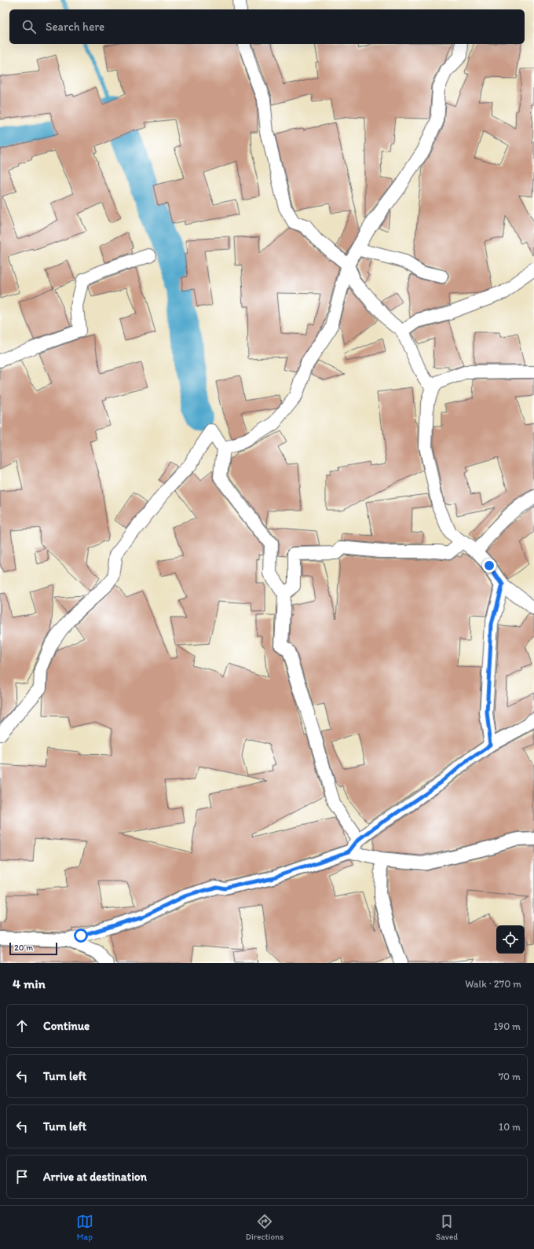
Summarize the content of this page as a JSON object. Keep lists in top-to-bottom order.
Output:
{
  "scale_bar": "20 m",
  "page": {
    "search": "Search here",
    "scale": "20 m",
    "heading": ["4 min", "Walk · 270 m"],
    "list": [
      ["Continue", "190 m"],
      ["Turn left", "70 m"],
      ["Turn left", "10 m"],
      "Arrive at destination"
    ],
    "nav": ["Map", "Directions", "Saved"]
  }
}
